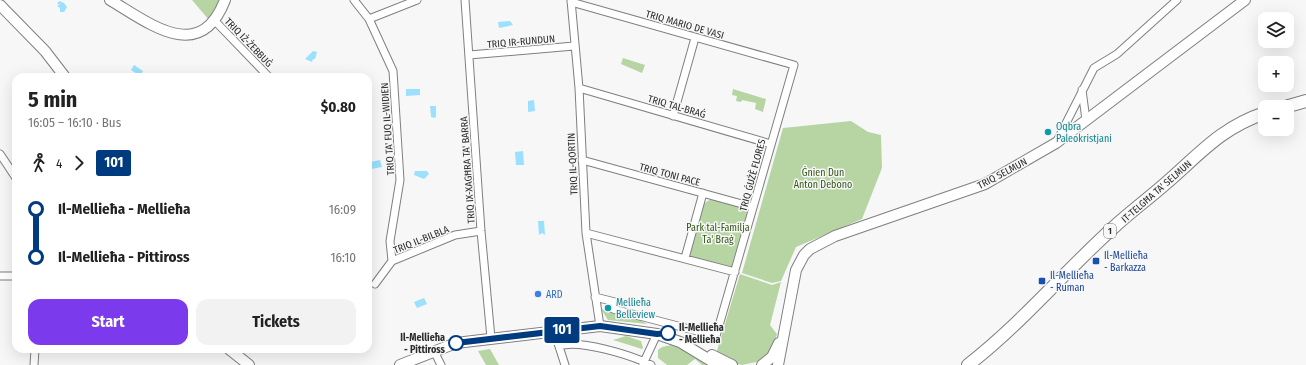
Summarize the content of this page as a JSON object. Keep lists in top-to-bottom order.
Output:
{
  "streets": {
    "main road": ["IT-TELGĦA TA' SELMUN", "1"],
    "street": [
      "TRIQ MARIO DE VASI",
      "TRIQ IR-RUNDUN",
      "TRIQ IŻ-ŻEBBUĠ",
      "TRIQ TAL-BRAĠ",
      "TRIQ TA' FUQ IL-WIDIEN",
      "TRIQ IL-QORTIN",
      "TRIQ IX-XAGĦRA TA' BARRA",
      "TRIQ SELMUN",
      "TRIQ TONI PACE",
      "TRIQ ĠUŻÈ FLORES",
      "TRIQ IL-BILBLA"
    ]
  },
  "crossings": [
    ["TRIQ MARIO DE VASI", "TRIQ IL-QORTIN"],
    ["TRIQ MARIO DE VASI", "TRIQ ĠUŻÈ FLORES"],
    ["TRIQ IR-RUNDUN", "TRIQ IL-QORTIN"],
    ["TRIQ IR-RUNDUN", "TRIQ IX-XAGĦRA TA' BARRA"],
    ["TRIQ TAL-BRAĠ", "TRIQ IL-QORTIN"],
    ["TRIQ TAL-BRAĠ", "TRIQ ĠUŻÈ FLORES"],
    ["TRIQ TA' FUQ IL-WIDIEN", "TRIQ IL-BILBLA"],
    ["TRIQ IL-QORTIN", "TRIQ TONI PACE"],
    ["TRIQ IL-QORTIN", "TRIQ ĠUŻÈ FLORES"],
    ["TRIQ IX-XAGĦRA TA' BARRA", "TRIQ IL-BILBLA"],
    ["TRIQ TONI PACE", "TRIQ ĠUŻÈ FLORES"]
  ],
  "parks": ["Ġnien Dun Anton Debono", "Park tal-Familja Ta' Braġ"],
  "places": {
    "other": [
      "Oqbra Paleokristjani",
      "ARD",
      "Mellieħa Belleview",
      "Il-Mellieħa - Mellieħa",
      "Il-Mellieħa - Pittiross"
    ],
    "transit": ["Il-Mellieħa - Barkazza", "Il-Mellieħa - Ruman"]
  },
  "lines": ["bus line 101"],
  "page": {
    "on_map": "101",
    "map_buttons": ["+", "−"],
    "heading": ["5 min", "16:05 – 16:10 · Bus", "$0.80"],
    "legs": ["4", "101"],
    "list": [
      {
        "name": "Il-Mellieħa - Mellieħa",
        "value": "16:09"
      },
      {
        "name": "Il-Mellieħa - Pittiross",
        "value": "16:10"
      }
    ],
    "buttons": ["Start", "Tickets"]
  }
}
